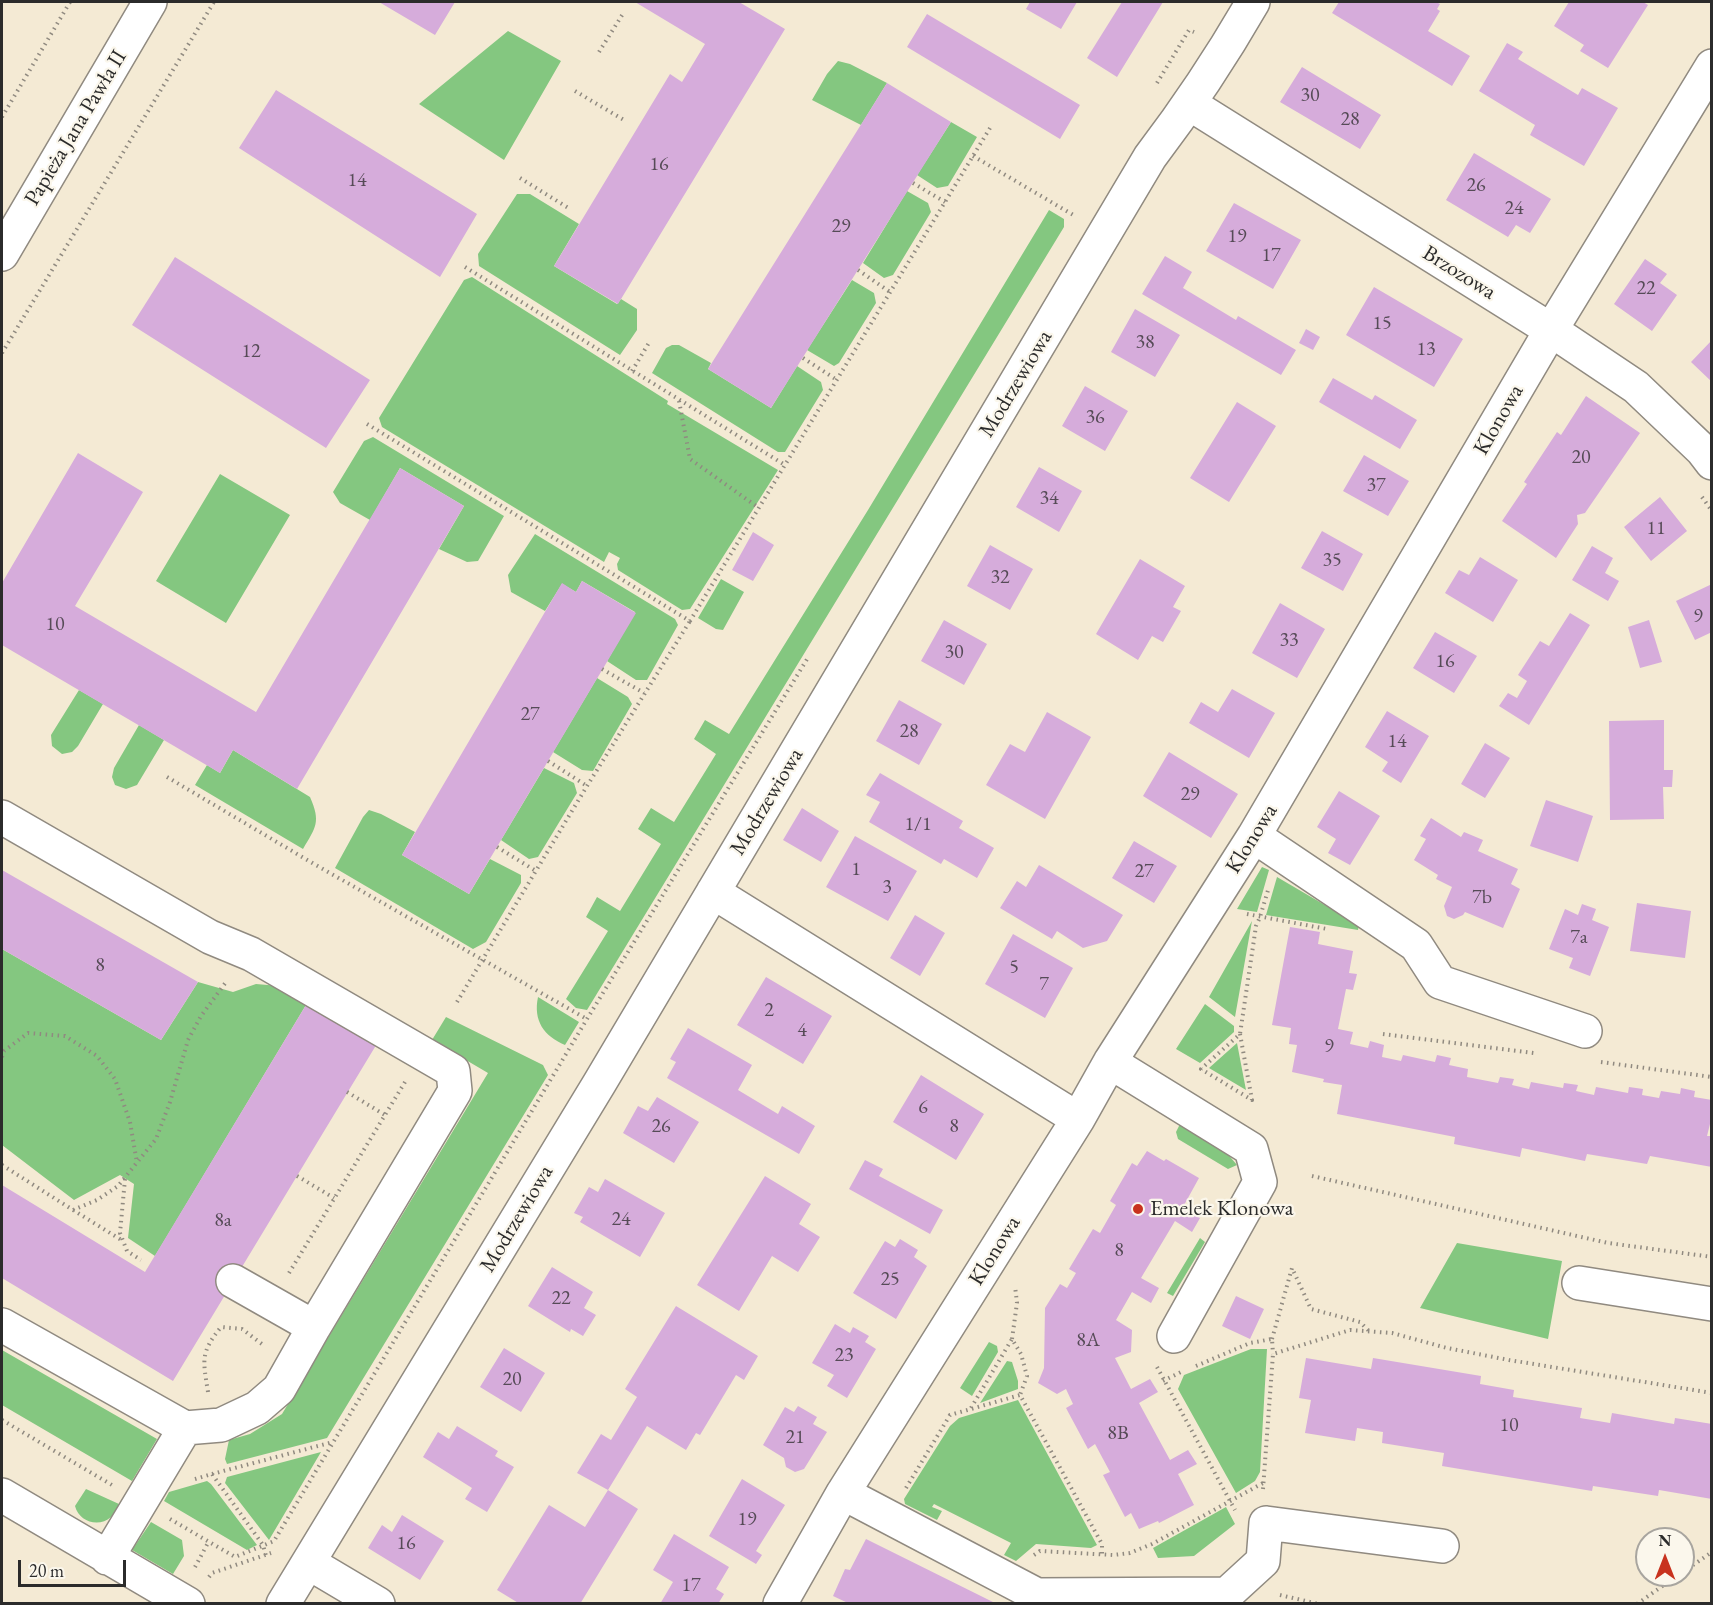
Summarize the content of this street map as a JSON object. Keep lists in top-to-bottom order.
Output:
{
  "streets": {
    "street": [
      "Papieża Jana Pawła II",
      "Brzozowa",
      "Modrzewiowa",
      "Klonowa"
    ]
  },
  "crossings": [
    ["Brzozowa", "Modrzewiowa"],
    ["Brzozowa", "Klonowa"]
  ],
  "places": ["Emelek Klonowa"],
  "house_numbers": [
    "30",
    "28",
    "16",
    "14",
    "26",
    "24",
    "29",
    "19",
    "17",
    "22",
    "15",
    "38",
    "13",
    "12",
    "36",
    "20",
    "37",
    "34",
    "11",
    "35",
    "32",
    "9",
    "10",
    "33",
    "30",
    "16",
    "27",
    "28",
    "14",
    "29",
    "1/1",
    "1",
    "27",
    "3",
    "7b",
    "7a",
    "8",
    "5",
    "7",
    "2",
    "4",
    "9",
    "6",
    "26",
    "8",
    "24",
    "8a",
    "8",
    "25",
    "22",
    "8A",
    "23",
    "20",
    "10",
    "8B",
    "21",
    "19",
    "16",
    "17"
  ],
  "scale_bar": "20 m",
  "north": "top"
}
